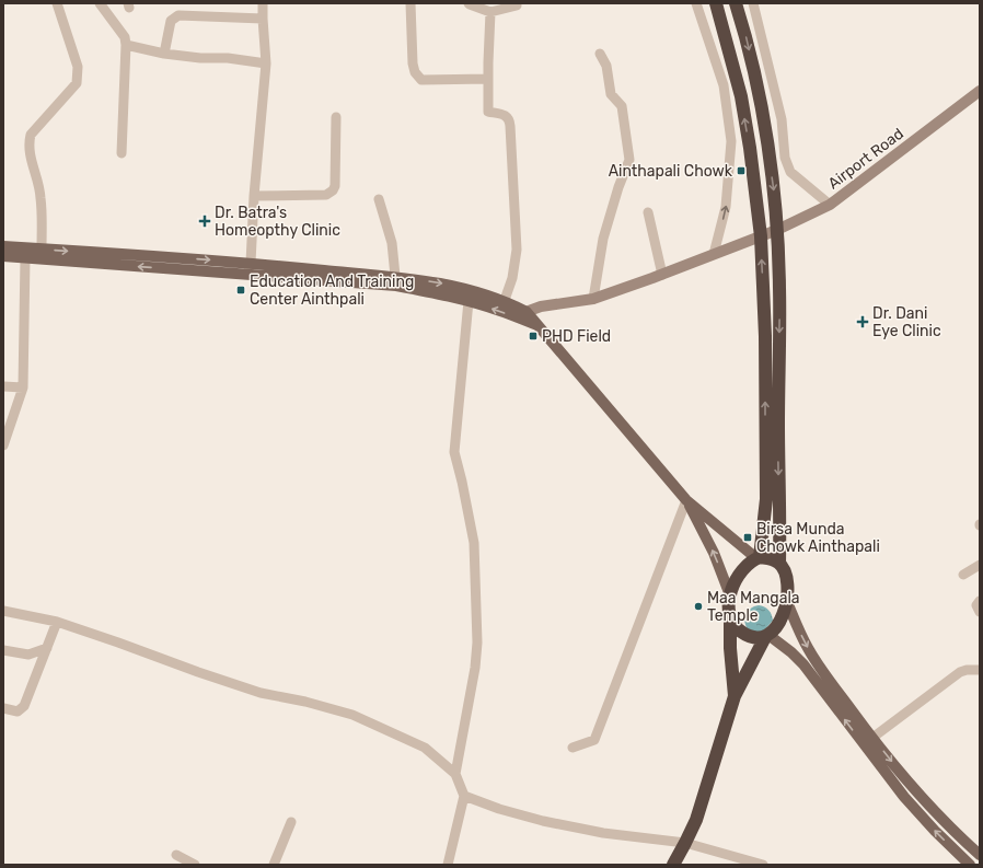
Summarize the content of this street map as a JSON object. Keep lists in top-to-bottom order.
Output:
{
  "streets": {
    "main road": ["Airport Road"]
  },
  "places": {
    "transit": [
      "Ainthapali Chowk",
      "Education And Training Center Ainthpali",
      "PHD Field",
      "Birsa Munda Chowk Ainthapali"
    ],
    "health": ["Dr. Batra's Homeopthy Clinic", "Dr. Dani Eye Clinic"],
    "other": ["Maa Mangala Temple"]
  }
}
